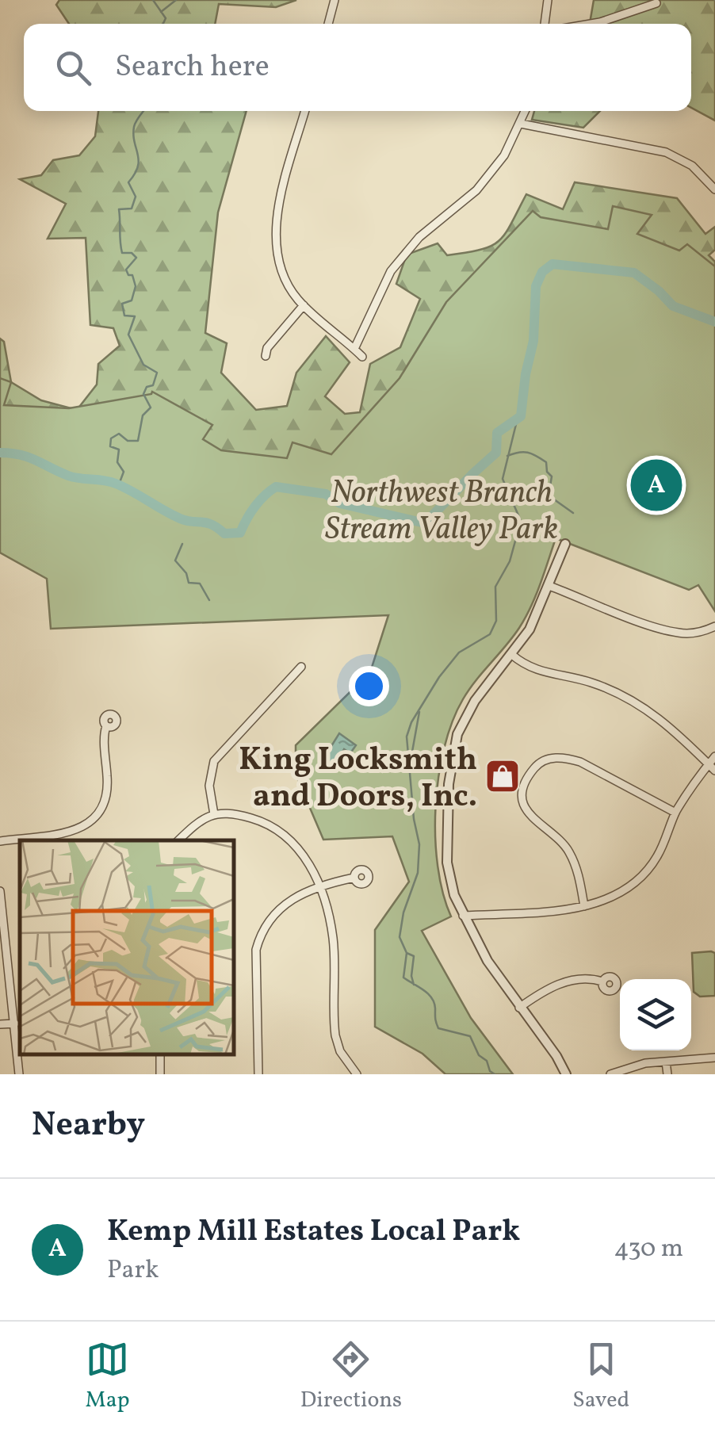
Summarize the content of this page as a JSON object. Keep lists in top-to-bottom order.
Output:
{
  "parks": ["Northwest Branch Stream Valley Park"],
  "places": {
    "shop": ["King Locksmith and Doors, Inc."]
  },
  "page": {
    "search": "Search here",
    "pins": "A",
    "heading": "Nearby",
    "list": [
      {
        "mark": "A",
        "name": "Kemp Mill Estates Local Park",
        "note": "Park",
        "value": "430 m"
      }
    ],
    "nav": ["Map", "Directions", "Saved"]
  }
}
